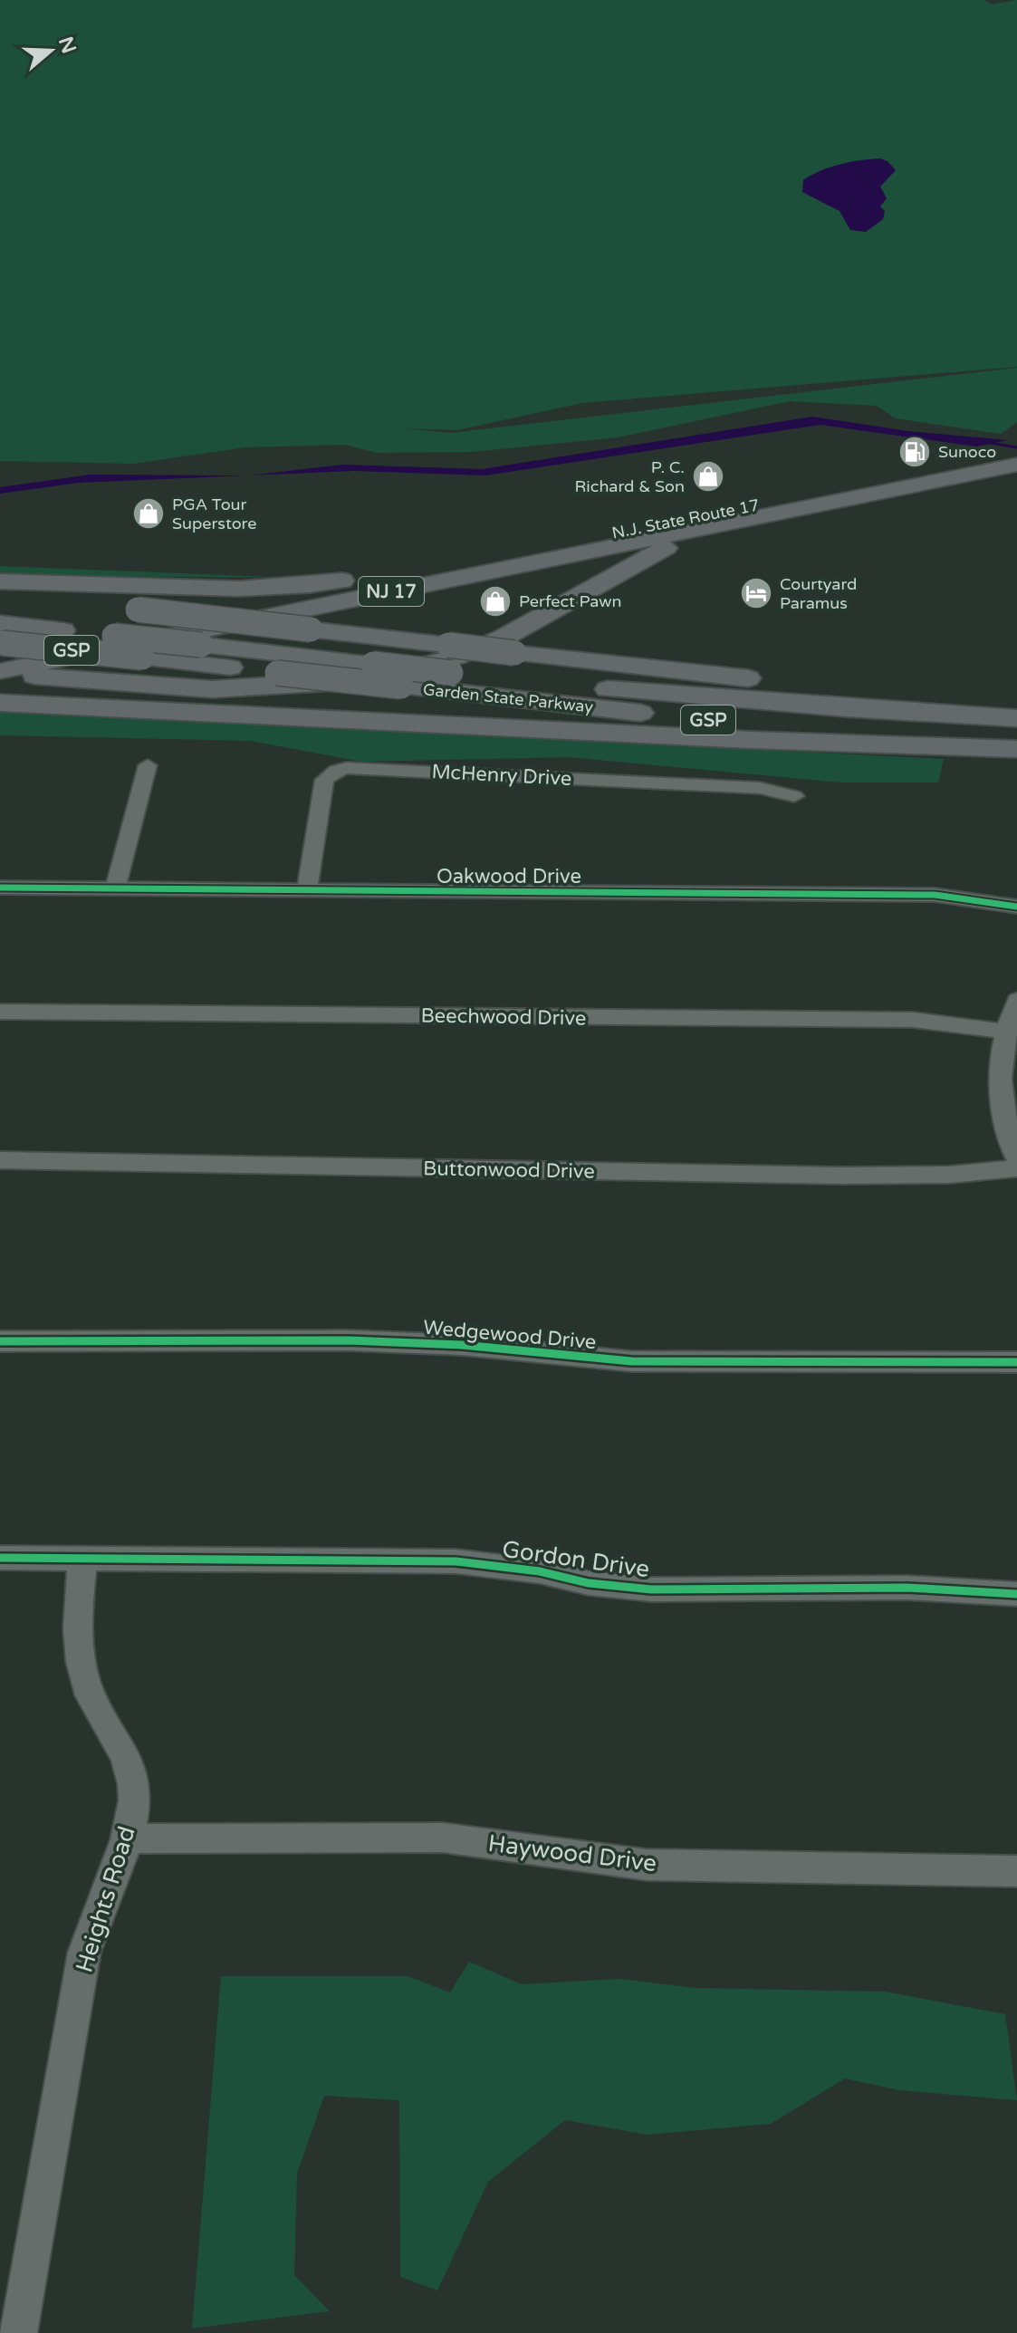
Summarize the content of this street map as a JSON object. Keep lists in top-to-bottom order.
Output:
{
  "streets": {
    "highway": [
      "N.J. State Route 17",
      "NJ 17",
      "GSP",
      "Garden State Parkway"
    ],
    "street": [
      "McHenry Drive",
      "Oakwood Drive",
      "Beechwood Drive",
      "Buttonwood Drive",
      "Wedgewood Drive",
      "Gordon Drive",
      "Haywood Drive",
      "Heights Road"
    ]
  },
  "crossings": [
    ["N.J. State Route 17", "NJ 17"],
    ["NJ 17", "Garden State Parkway"],
    ["McHenry Drive", "Oakwood Drive"],
    ["Gordon Drive", "Heights Road"],
    ["Haywood Drive", "Heights Road"]
  ],
  "places": {
    "fuel station": ["Sunoco"],
    "shop": ["P. C. Richard & Son", "PGA Tour Superstore", "Perfect Pawn"],
    "hotel": ["Courtyard Paramus"]
  },
  "north": "right"
}
